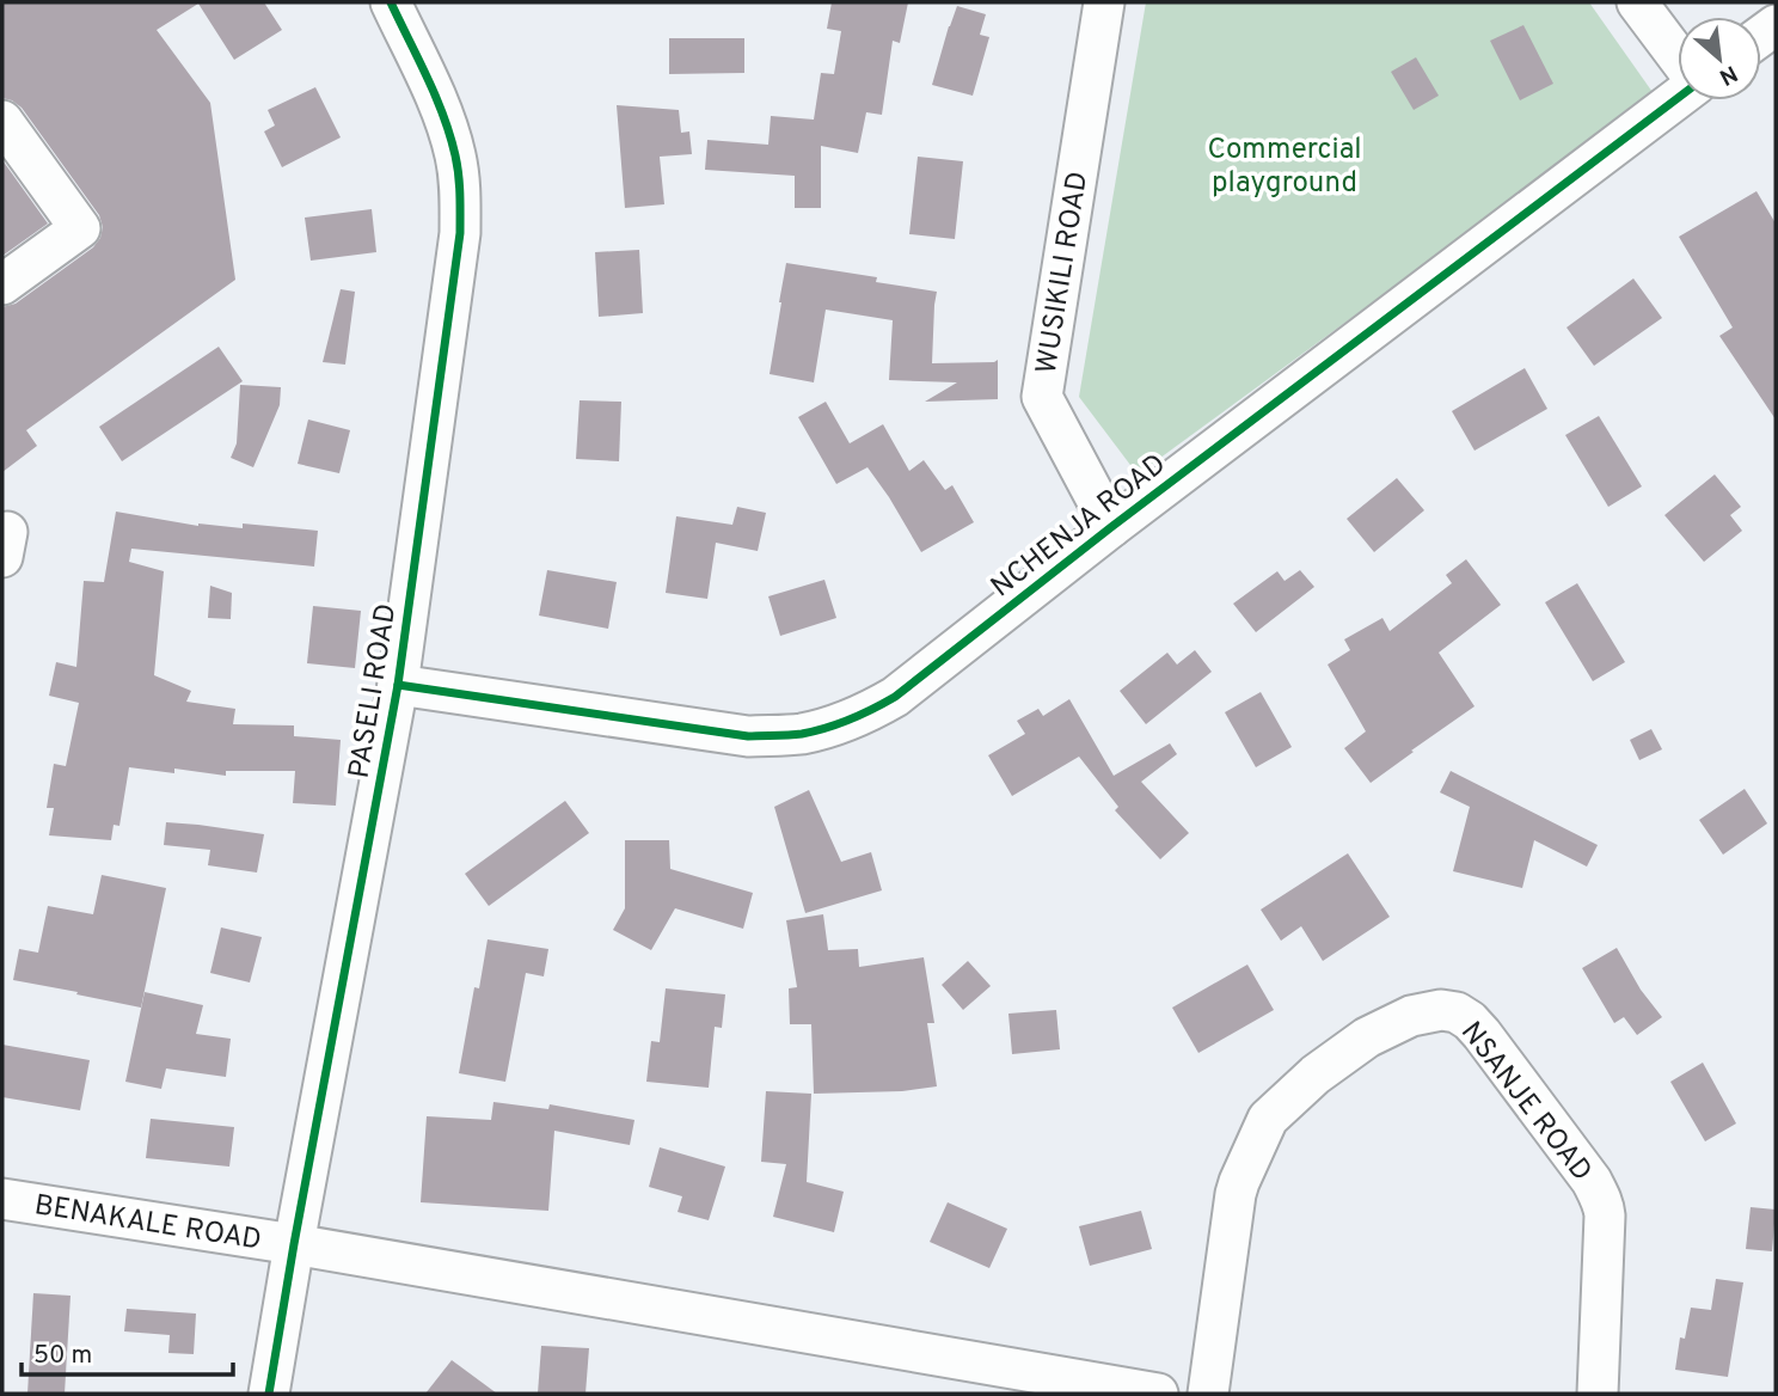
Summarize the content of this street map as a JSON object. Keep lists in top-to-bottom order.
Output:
{
  "streets": {
    "street": [
      "WUSIKILI ROAD",
      "NCHENJA ROAD",
      "PASELI ROAD",
      "NSANJE ROAD",
      "BENAKALE ROAD"
    ]
  },
  "crossings": [
    ["WUSIKILI ROAD", "NCHENJA ROAD"],
    ["NCHENJA ROAD", "PASELI ROAD"],
    ["PASELI ROAD", "BENAKALE ROAD"]
  ],
  "parks": ["Commercial playground"],
  "scale_bar": "50 m",
  "north": "bottom right"
}
